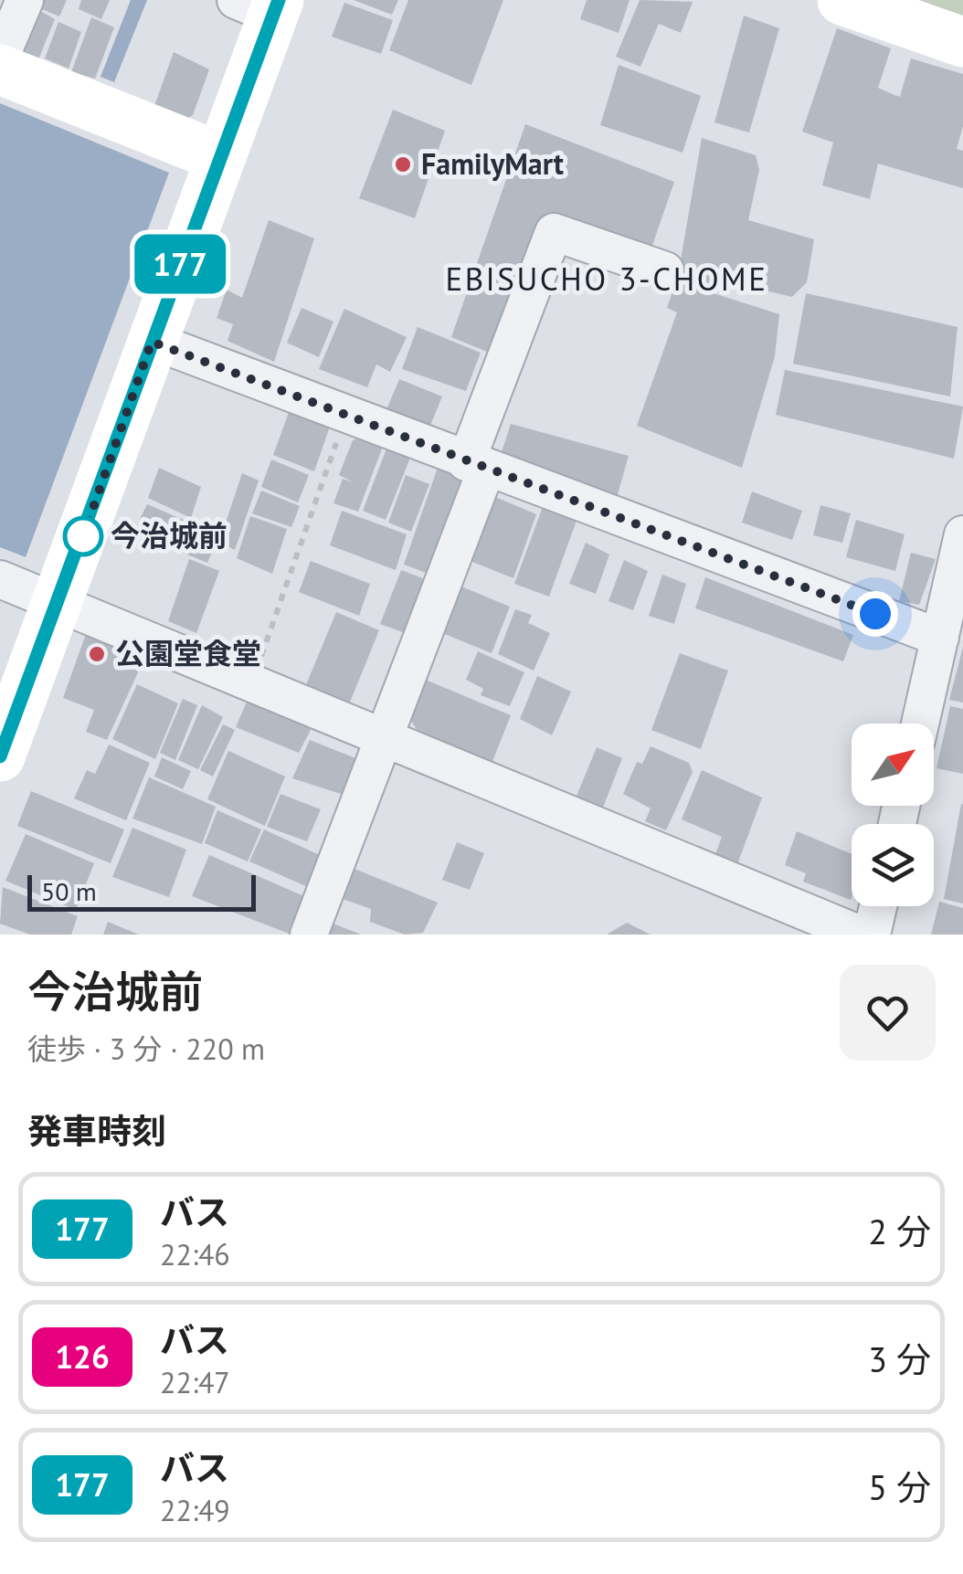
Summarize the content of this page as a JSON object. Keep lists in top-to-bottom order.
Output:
{
  "districts": ["EBISUCHO 3-CHOME"],
  "places": ["FamilyMart", "今治城前", "公園堂食堂"],
  "lines": ["bus line 177"],
  "scale_bar": "50 m",
  "north": "top right",
  "page": {
    "on_map": "177",
    "scale": "50 m",
    "heading": [
      ["今治城前", "徒歩 · 3 分 · 220 m"],
      "発車時刻"
    ],
    "list": [
      {
        "mark": "177",
        "name": "バス",
        "note": "22:46",
        "value": "2 分"
      },
      {
        "mark": "126",
        "name": "バス",
        "note": "22:47",
        "value": "3 分"
      },
      {
        "mark": "177",
        "name": "バス",
        "note": "22:49",
        "value": "5 分"
      }
    ]
  }
}
